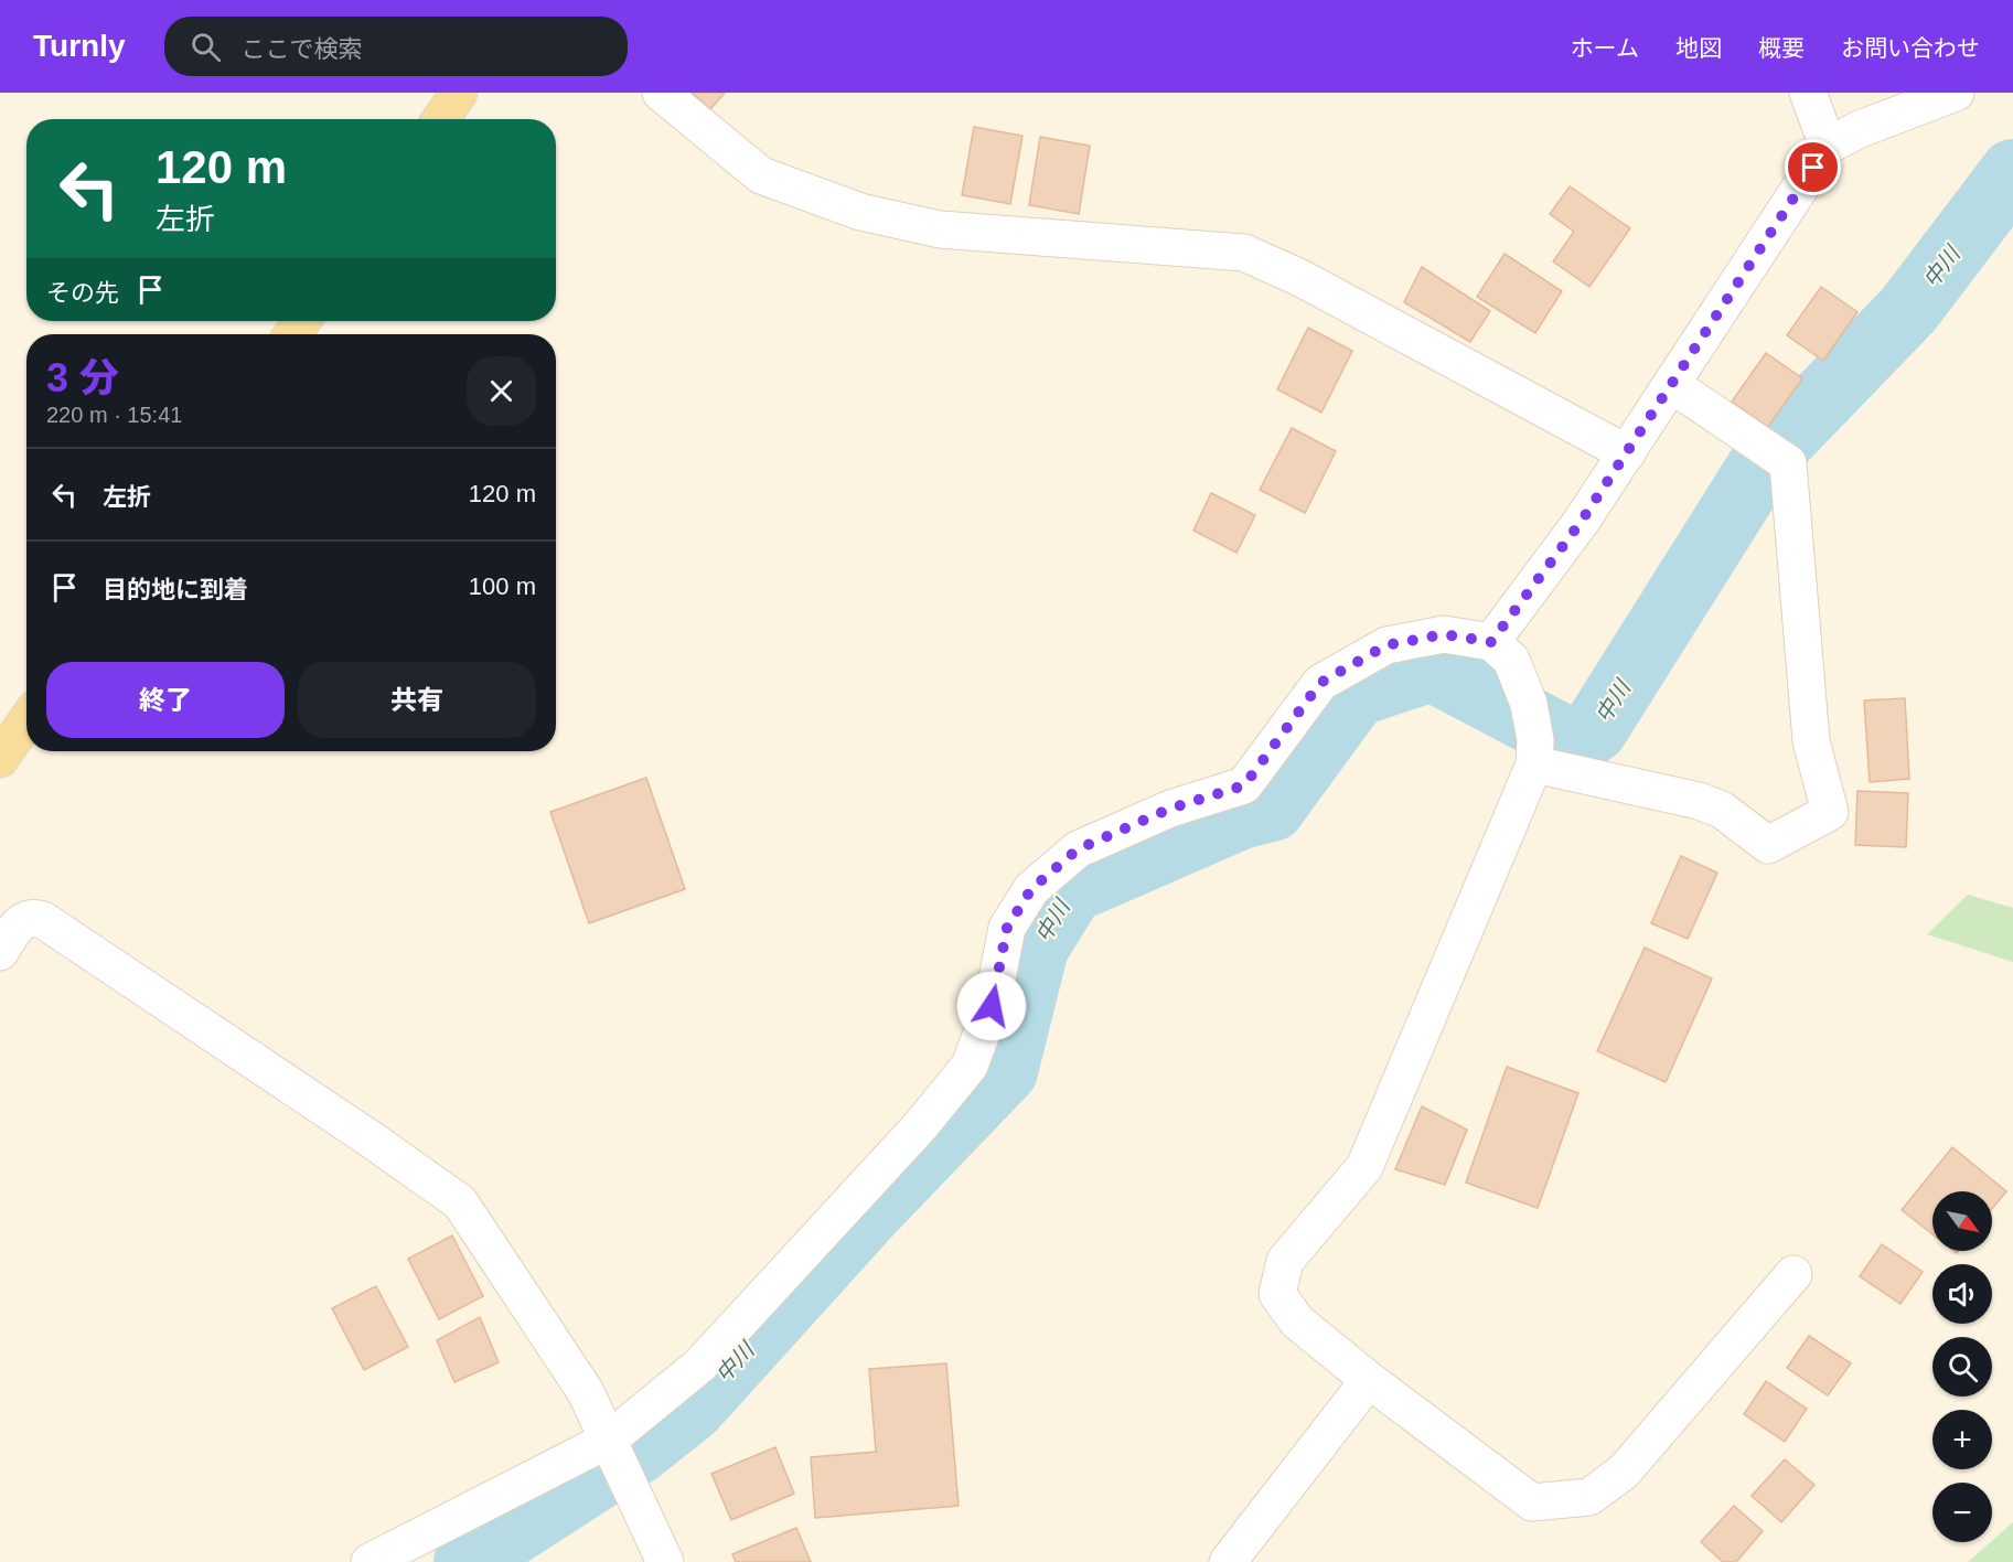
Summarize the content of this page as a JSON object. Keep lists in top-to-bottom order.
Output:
{
  "water": ["中川"],
  "north": "bottom right",
  "page": {
    "header": "Turnly",
    "search": "ここで検索",
    "nav": [
      "ホーム",
      "地図",
      "概要",
      "お問い合わせ"
    ],
    "turn": ["120 m", "左折"],
    "then": "その先",
    "heading": ["3 分", "220 m · 15:41"],
    "list": [
      {
        "name": "左折",
        "value": "120 m"
      },
      {
        "name": "目的地に到着",
        "value": "100 m"
      }
    ],
    "buttons": ["終了", "共有"],
    "map_buttons": ["+", "−"]
  }
}
